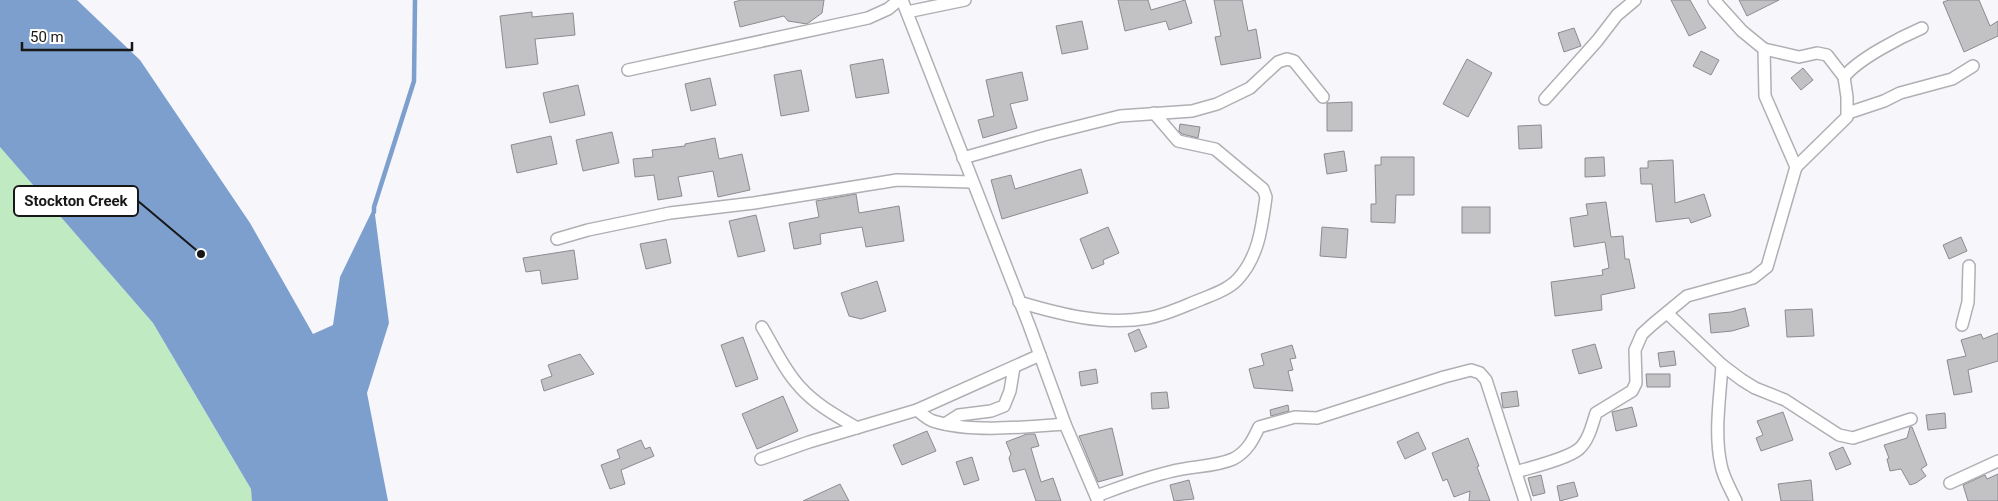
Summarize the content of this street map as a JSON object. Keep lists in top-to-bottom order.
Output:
{
  "places": ["Stockton Creek"],
  "scale_bar": "50 m"
}
